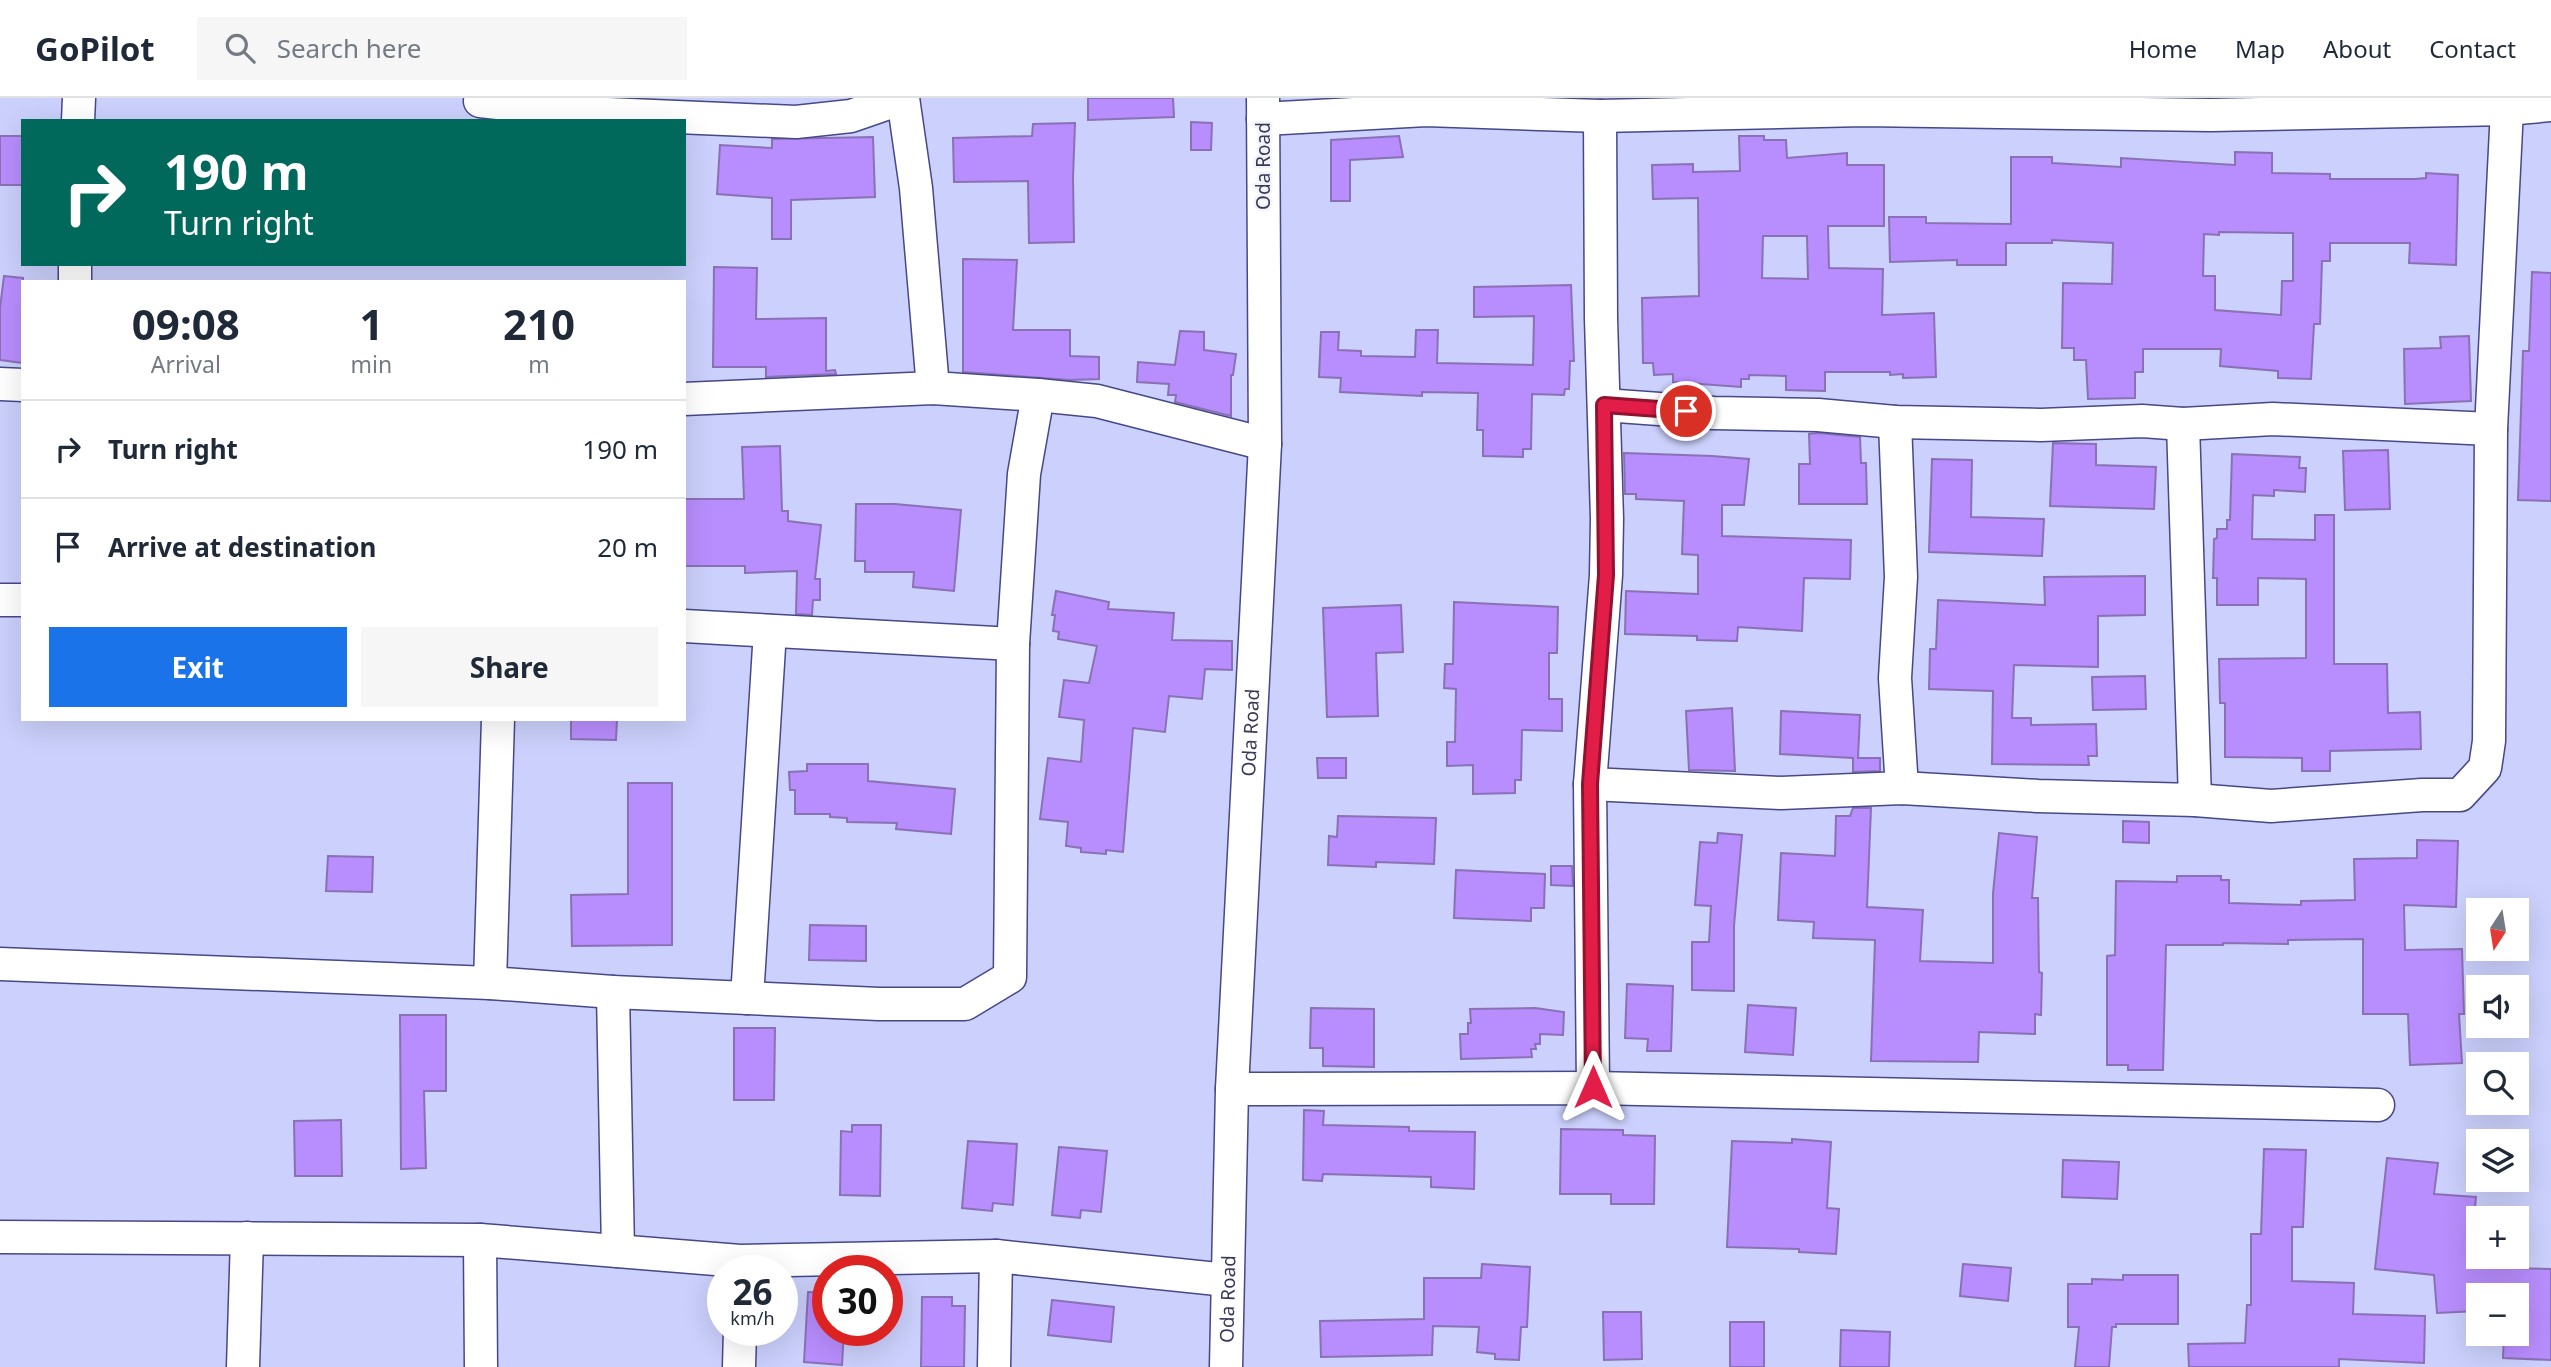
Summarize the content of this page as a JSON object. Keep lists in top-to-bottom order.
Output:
{
  "streets": {
    "street": ["Oda Road"]
  },
  "north": "bottom",
  "page": {
    "header": "GoPilot",
    "search": "Search here",
    "nav": [
      "Home",
      "Map",
      "About",
      "Contact"
    ],
    "turn": ["190 m", "Turn right"],
    "eta": [
      "09:08",
      "Arrival",
      "1",
      "min",
      "210",
      "m"
    ],
    "list": [
      {
        "name": "Turn right",
        "value": "190 m"
      },
      {
        "name": "Arrive at destination",
        "value": "20 m"
      }
    ],
    "buttons": ["Exit", "Share"],
    "map_buttons": ["+", "−"],
    "speed": "26 km/h",
    "limit": "30"
  }
}
